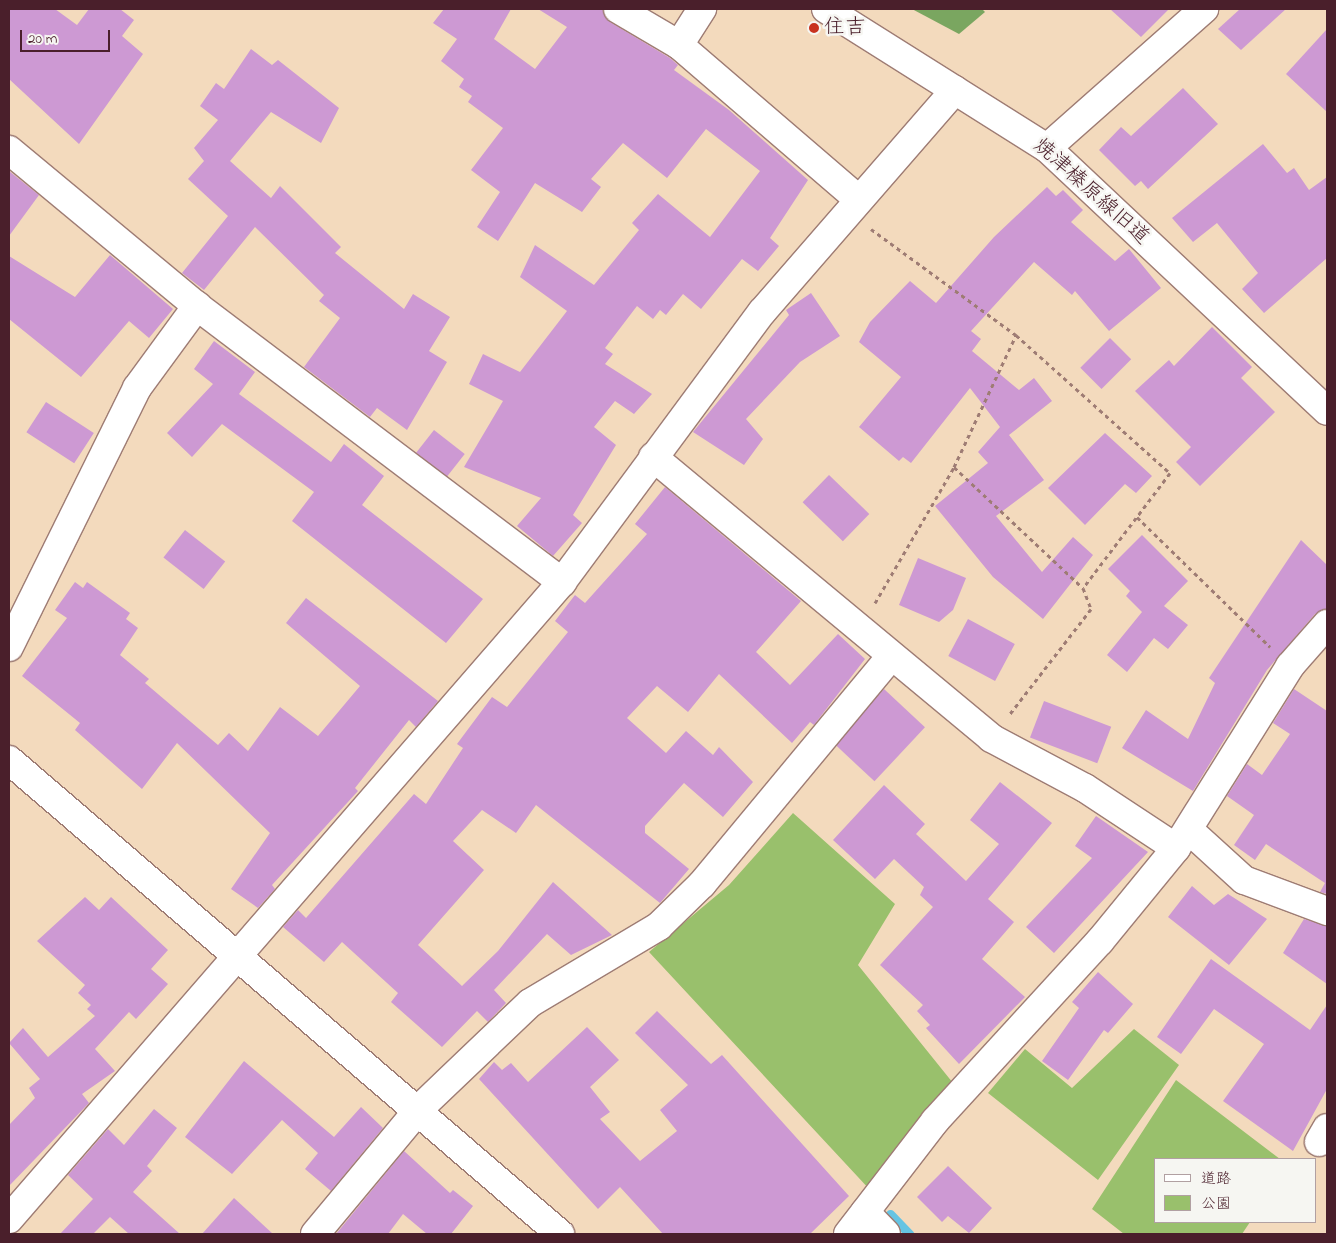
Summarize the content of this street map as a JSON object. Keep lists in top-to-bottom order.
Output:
{
  "streets": {
    "street": ["焼津榛原線旧道"]
  },
  "places": ["住吉"],
  "legend": ["道路", "公園"],
  "scale_bar": "20 m"
}
